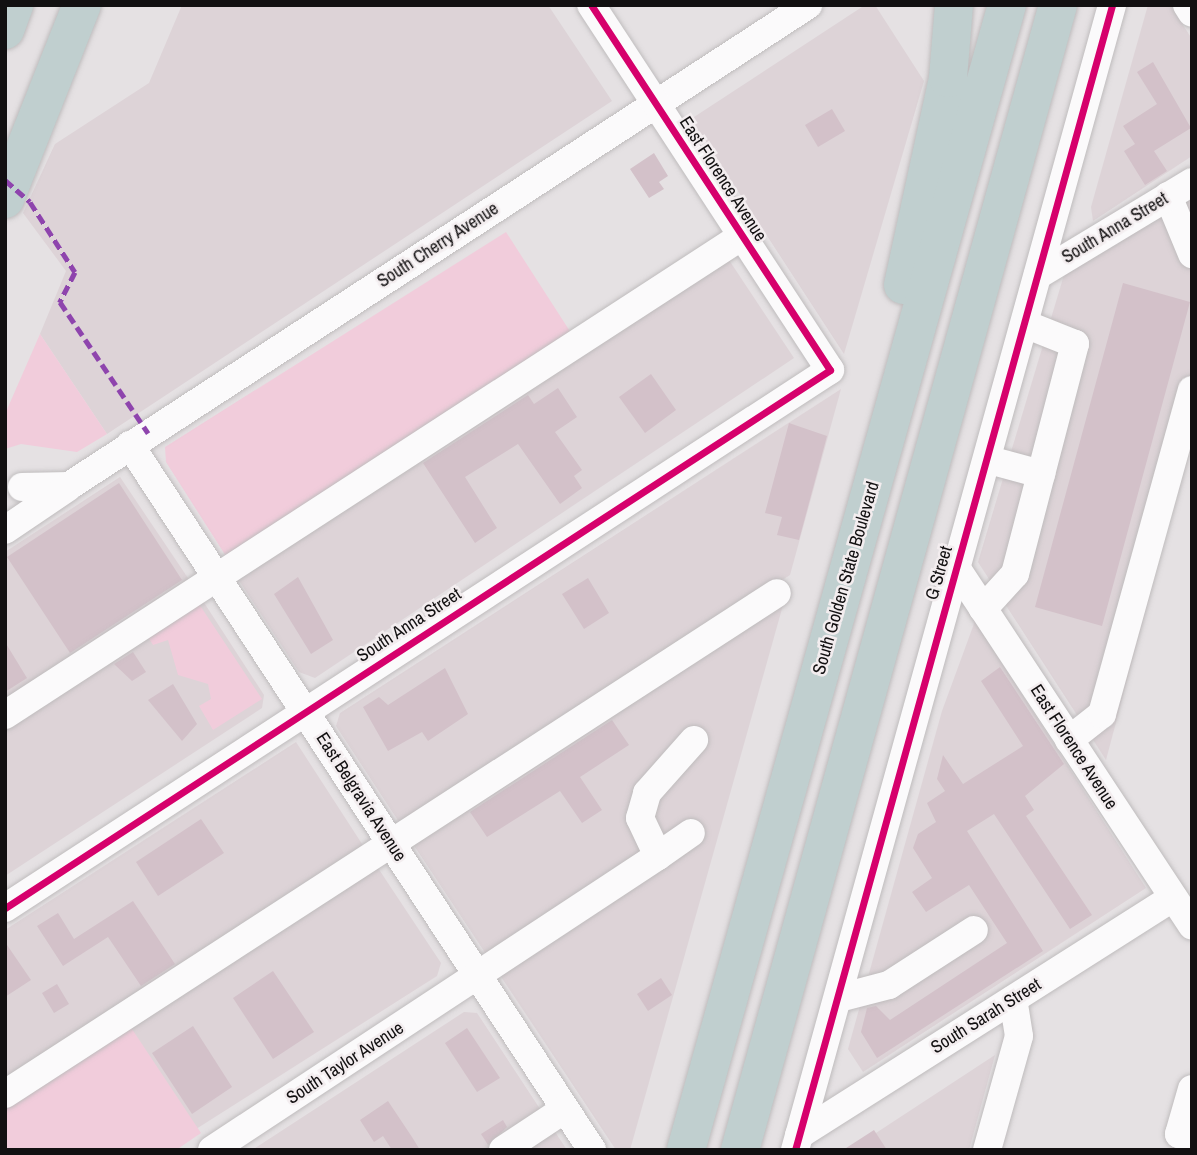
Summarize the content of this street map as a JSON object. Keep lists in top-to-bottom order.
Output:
{
  "streets": {
    "highway": ["South Golden State Boulevard"],
    "street": [
      "East Florence Avenue",
      "South Anna Street",
      "South Cherry Avenue",
      "G Street",
      "East Belgravia Avenue",
      "South Sarah Street",
      "South Taylor Avenue"
    ]
  },
  "crossings": [
    ["East Florence Avenue", "South Anna Street"],
    ["East Florence Avenue", "South Cherry Avenue"],
    ["East Florence Avenue", "G Street"],
    ["East Florence Avenue", "South Sarah Street"],
    ["South Anna Street", "G Street"],
    ["South Anna Street", "East Belgravia Avenue"],
    ["South Cherry Avenue", "East Belgravia Avenue"],
    ["G Street", "South Sarah Street"],
    ["East Belgravia Avenue", "South Taylor Avenue"]
  ]
}
